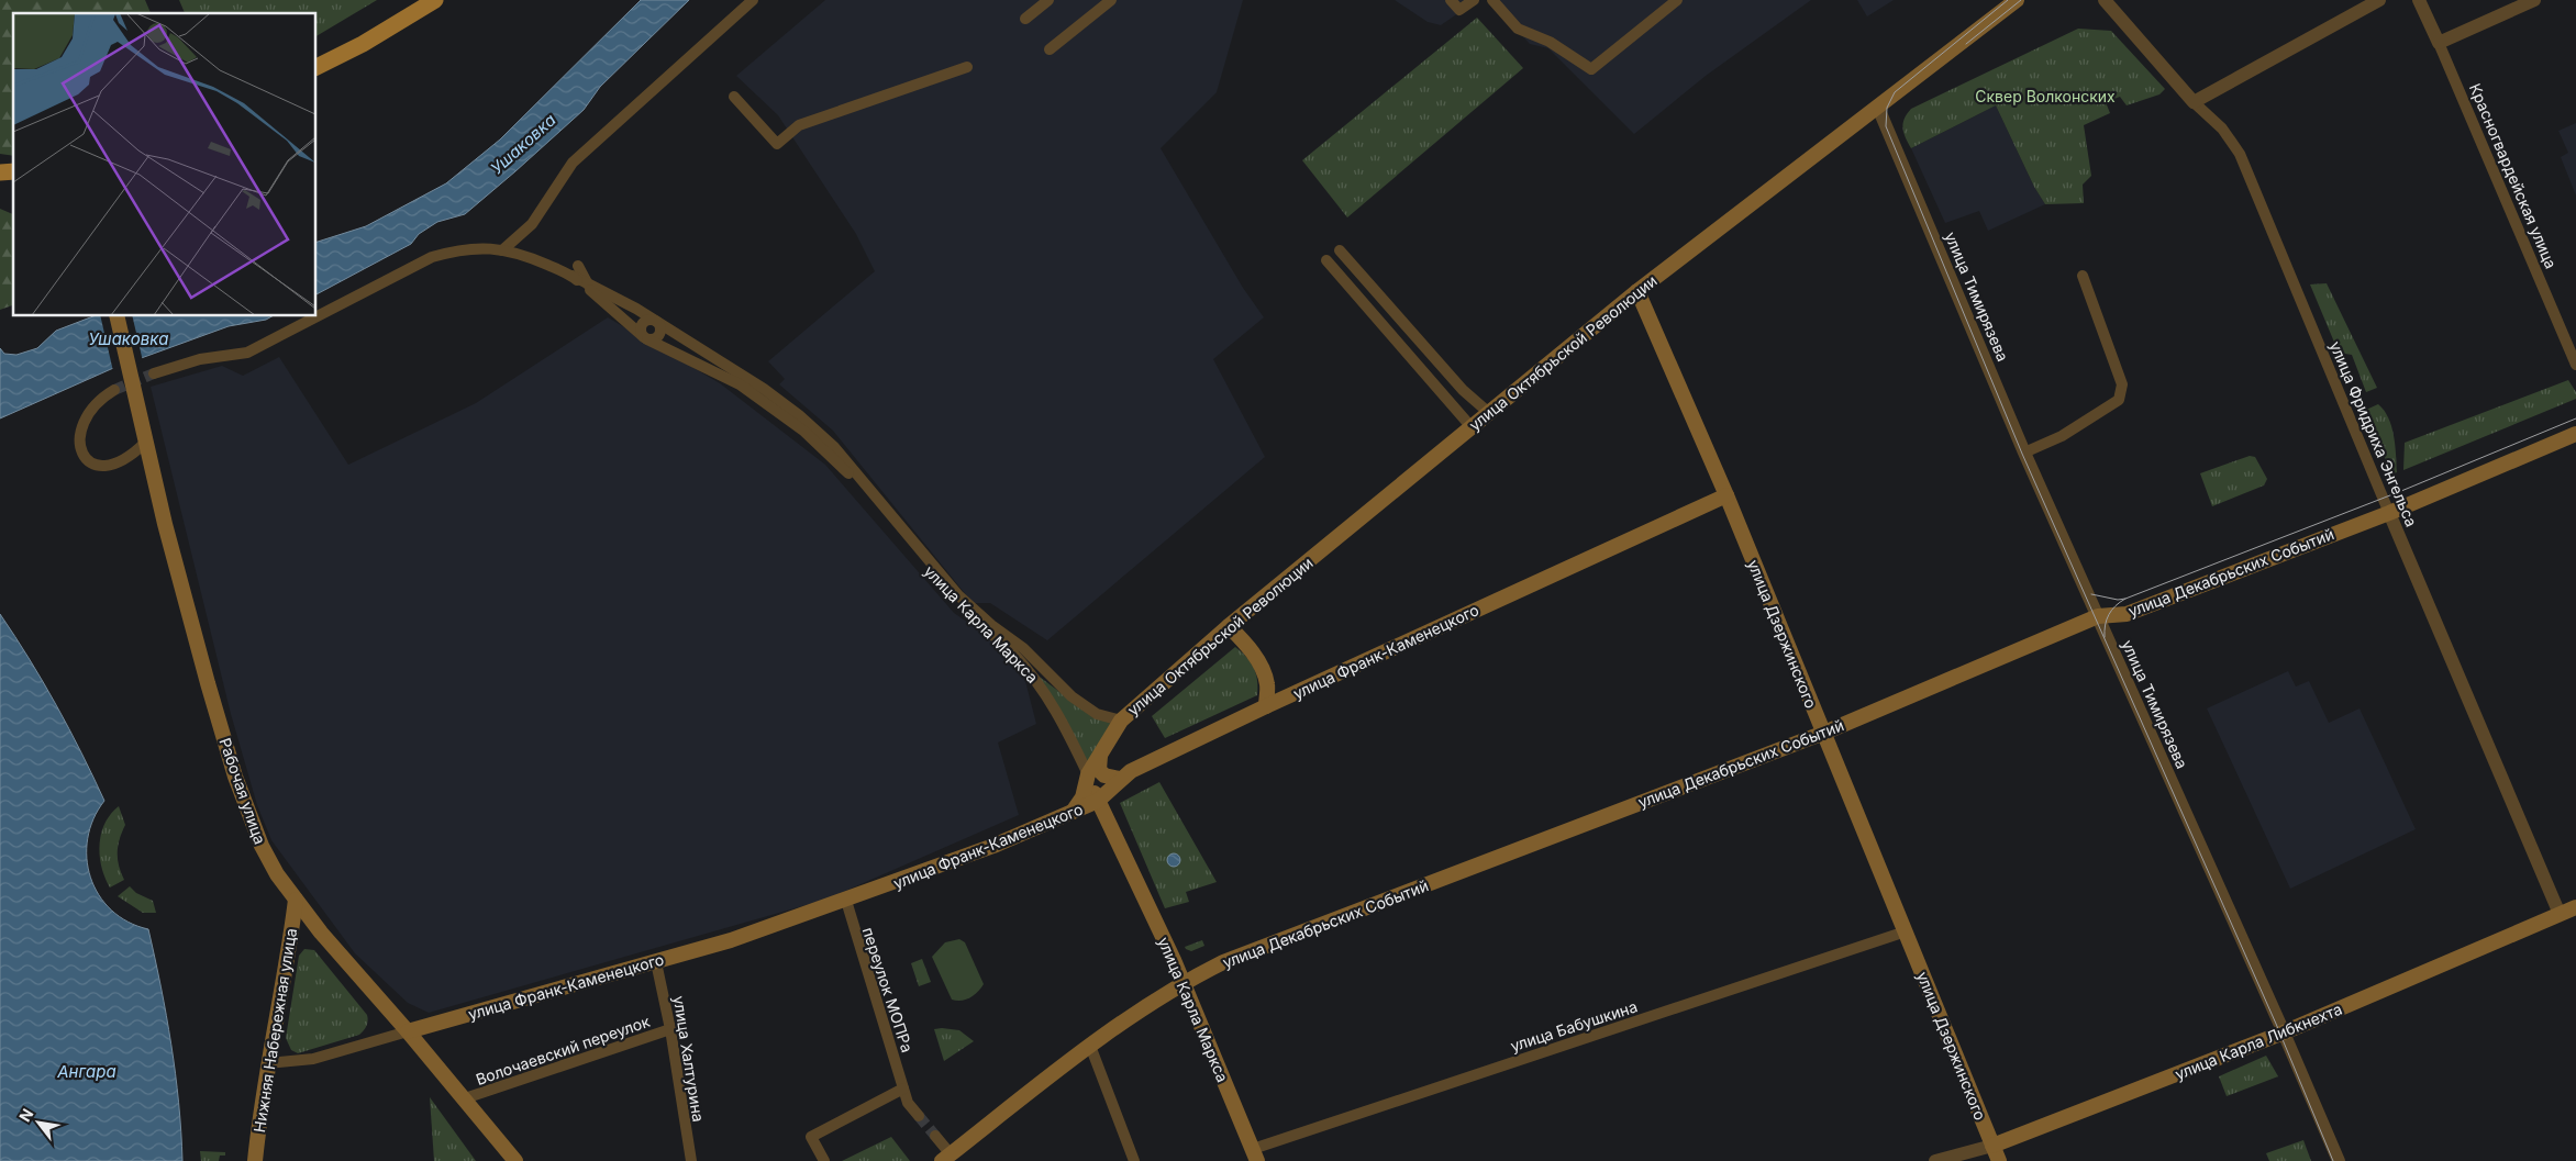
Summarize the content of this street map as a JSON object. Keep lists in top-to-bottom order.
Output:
{
  "streets": {
    "main road": [
      "улица Октябрьской Революции",
      "улица Декабрьских Событий",
      "улица Карла Маркса",
      "улица Дзержинского",
      "улица Франк-Каменецкого",
      "Рабочая улица",
      "Нижняя Набережная улица",
      "улица Карла Либкнехта"
    ],
    "street": [
      "Красногвардейская улица",
      "улица Тимирязева",
      "улица Фридриха Энгельса",
      "переулок МОПРа",
      "улица Бабушкина",
      "Волочаевский переулок",
      "улица Халтурина"
    ]
  },
  "crossings": [
    ["улица Тимирязева", "улица Октябрьской Революции"],
    ["улица Тимирязева", "улица Декабрьских Событий"],
    ["улица Тимирязева", "улица Карла Либкнехта"],
    ["улица Октябрьской Революции", "улица Карла Маркса"],
    ["улица Октябрьской Революции", "улица Дзержинского"],
    ["улица Октябрьской Революции", "улица Франк-Каменецкого"],
    ["улица Фридриха Энгельса", "улица Декабрьских Событий"],
    ["улица Фридриха Энгельса", "улица Карла Либкнехта"],
    ["улица Декабрьских Событий", "улица Карла Маркса"],
    ["улица Декабрьских Событий", "улица Дзержинского"],
    ["улица Карла Маркса", "улица Франк-Каменецкого"],
    ["улица Карла Маркса", "улица Бабушкина"],
    ["улица Дзержинского", "улица Франк-Каменецкого"],
    ["улица Дзержинского", "улица Бабушкина"],
    ["улица Дзержинского", "улица Карла Либкнехта"],
    ["улица Франк-Каменецкого", "Рабочая улица"],
    ["улица Франк-Каменецкого", "переулок МОПРа"],
    ["улица Франк-Каменецкого", "Нижняя Набережная улица"],
    ["улица Франк-Каменецкого", "улица Халтурина"],
    ["Рабочая улица", "Нижняя Набережная улица"],
    ["Рабочая улица", "Волочаевский переулок"],
    ["Волочаевский переулок", "улица Халтурина"]
  ],
  "water": ["Ушаковка", "Ангара"],
  "parks": ["Сквер Волконских"],
  "north": "top left"
}
